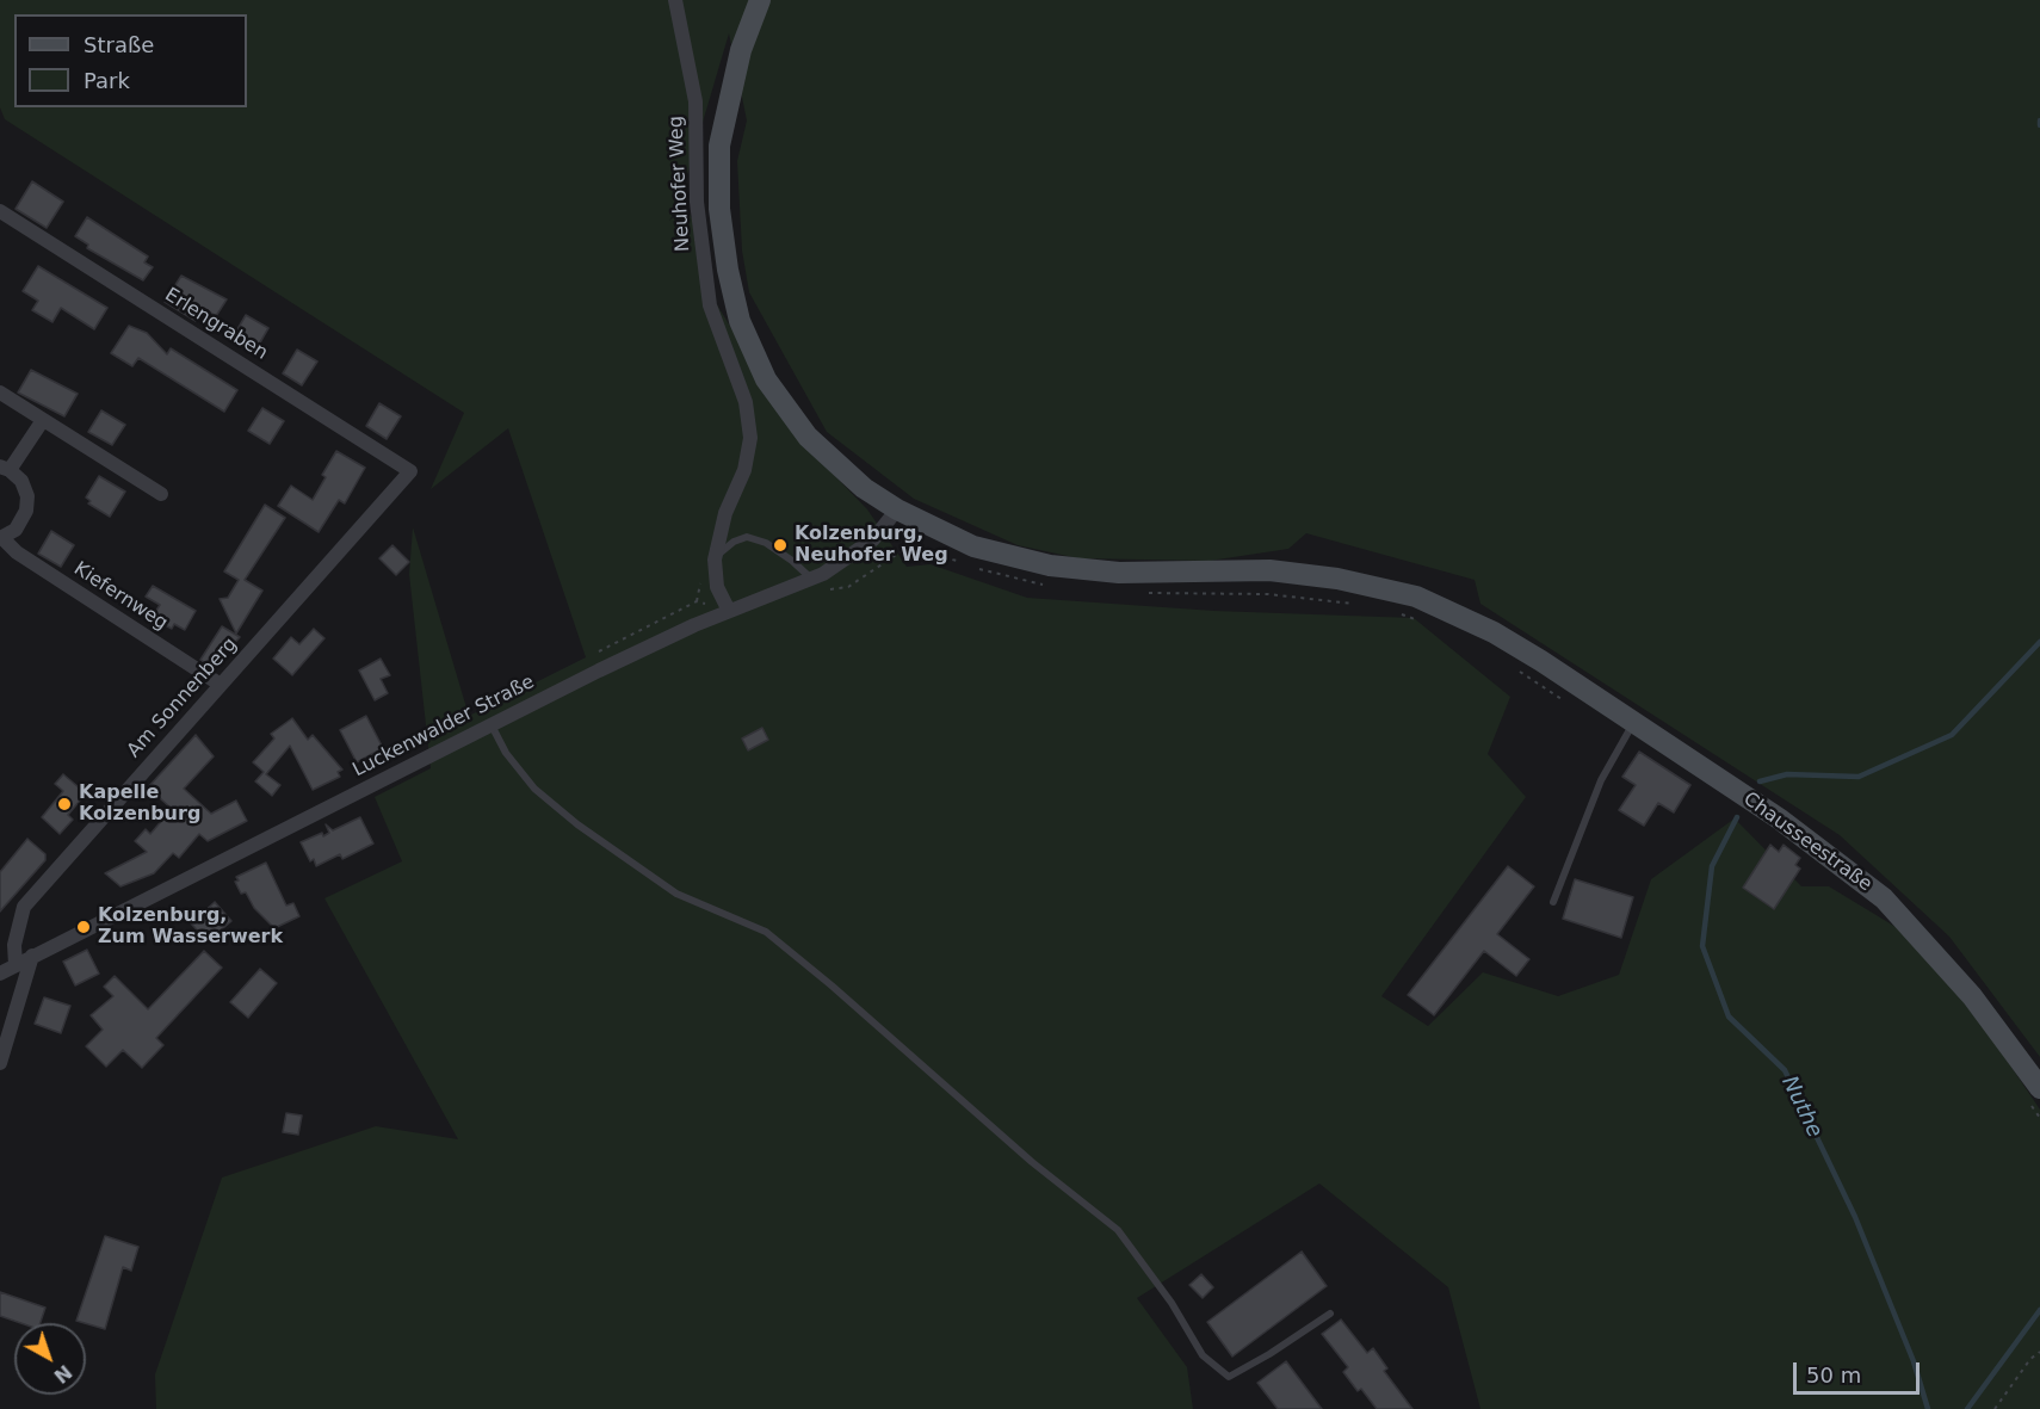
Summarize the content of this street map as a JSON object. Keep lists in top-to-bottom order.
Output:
{
  "streets": {
    "main road": ["Chausseestraße"],
    "street": [
      "Neuhofer Weg",
      "Erlengraben",
      "Kiefernweg",
      "Am Sonnenberg",
      "Luckenwalder Straße"
    ]
  },
  "crossings": [
    ["Neuhofer Weg", "Luckenwalder Straße"],
    ["Erlengraben", "Am Sonnenberg"],
    ["Kiefernweg", "Am Sonnenberg"],
    ["Am Sonnenberg", "Luckenwalder Straße"],
    ["Luckenwalder Straße", "Chausseestraße"]
  ],
  "water": ["Nuthe"],
  "places": ["Kolzenburg, Neuhofer Weg", "Kapelle Kolzenburg", "Kolzenburg, Zum Wasserwerk"],
  "legend": ["Straße", "Park"],
  "scale_bar": "50 m",
  "north": "bottom right"
}
